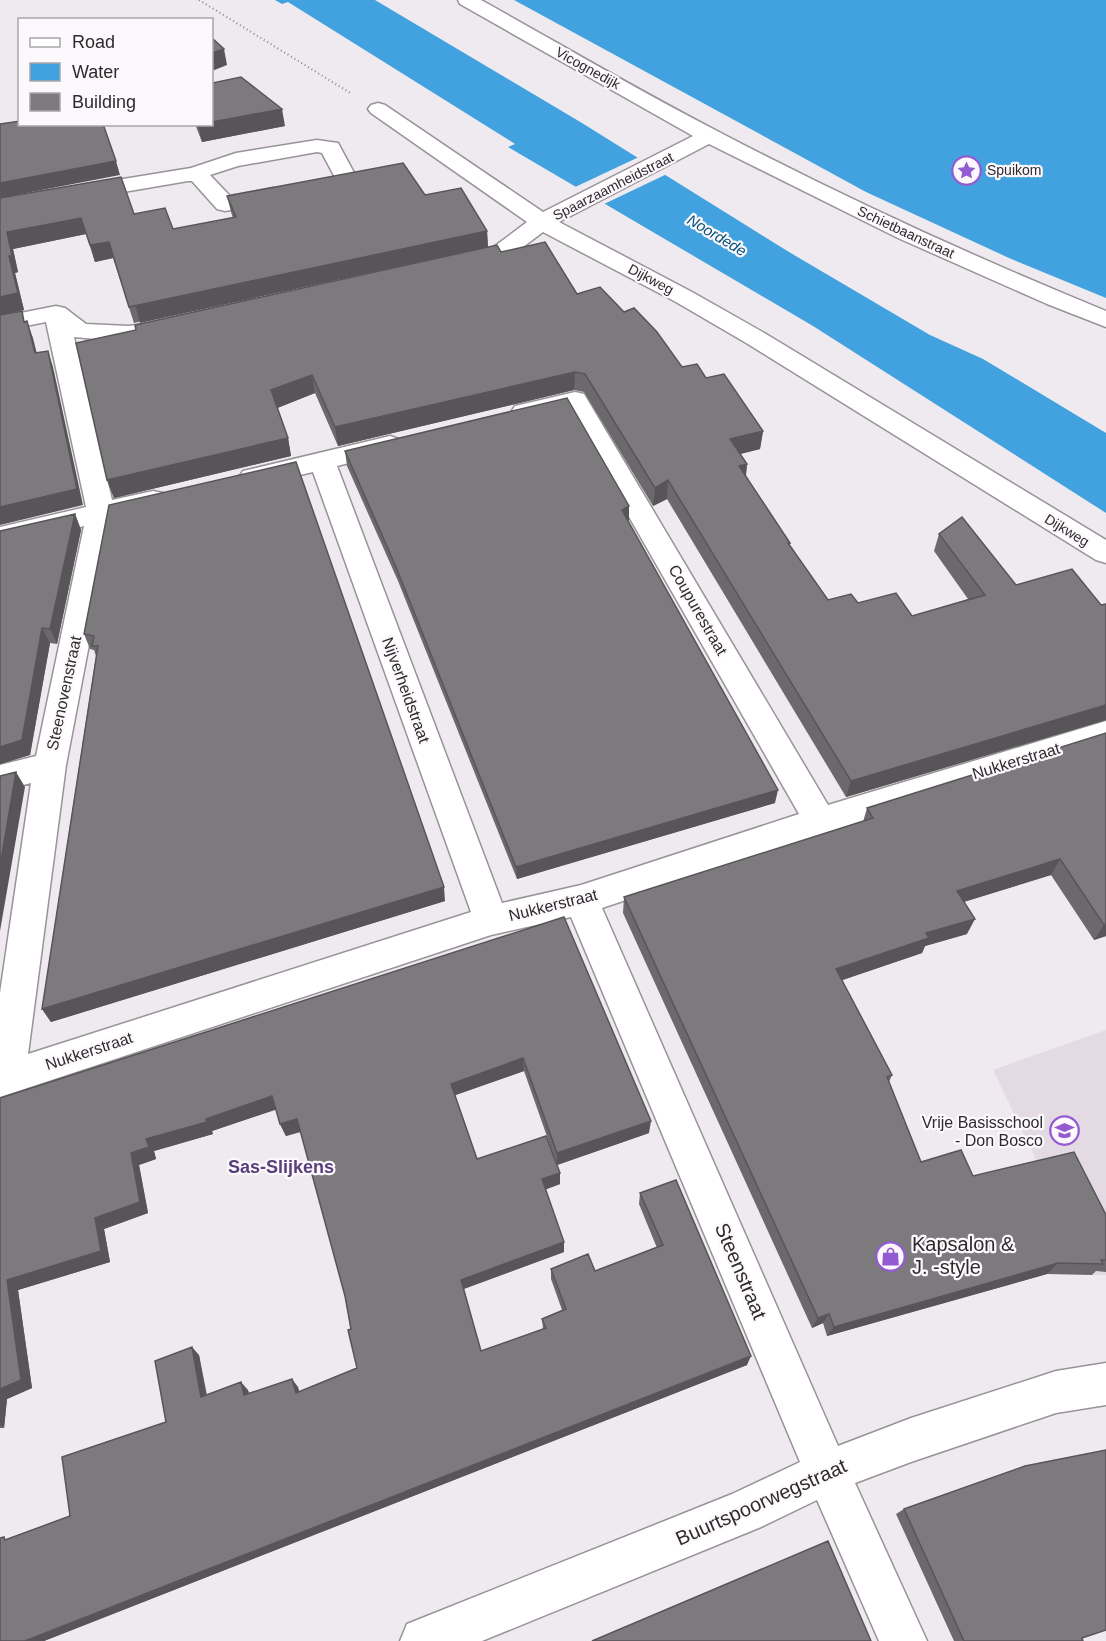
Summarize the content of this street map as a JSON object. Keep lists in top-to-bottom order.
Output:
{
  "streets": {
    "street": [
      "Vicognedijk",
      "Spaarzaamheidstraat",
      "Schietbaanstraat",
      "Dijkweg",
      "Coupurestraat",
      "Nijverheidstraat",
      "Steenovenstraat",
      "Nukkerstraat",
      "Steenstraat",
      "Buurtspoorwegstraat"
    ]
  },
  "crossings": [
    ["Vicognedijk", "Spaarzaamheidstraat"],
    ["Vicognedijk", "Schietbaanstraat"],
    ["Spaarzaamheidstraat", "Schietbaanstraat"],
    ["Spaarzaamheidstraat", "Dijkweg"],
    ["Coupurestraat", "Nukkerstraat"],
    ["Nijverheidstraat", "Nukkerstraat"],
    ["Steenovenstraat", "Nukkerstraat"],
    ["Nukkerstraat", "Steenstraat"],
    ["Steenstraat", "Buurtspoorwegstraat"]
  ],
  "districts": ["Sas-Slijkens"],
  "water": ["Noordede"],
  "places": {
    "place": ["Spuikom"],
    "school or university": ["Vrije Basisschool - Don Bosco"],
    "shop": ["Kapsalon & J. -style"]
  },
  "legend": ["Road", "Water", "Building"]
}
